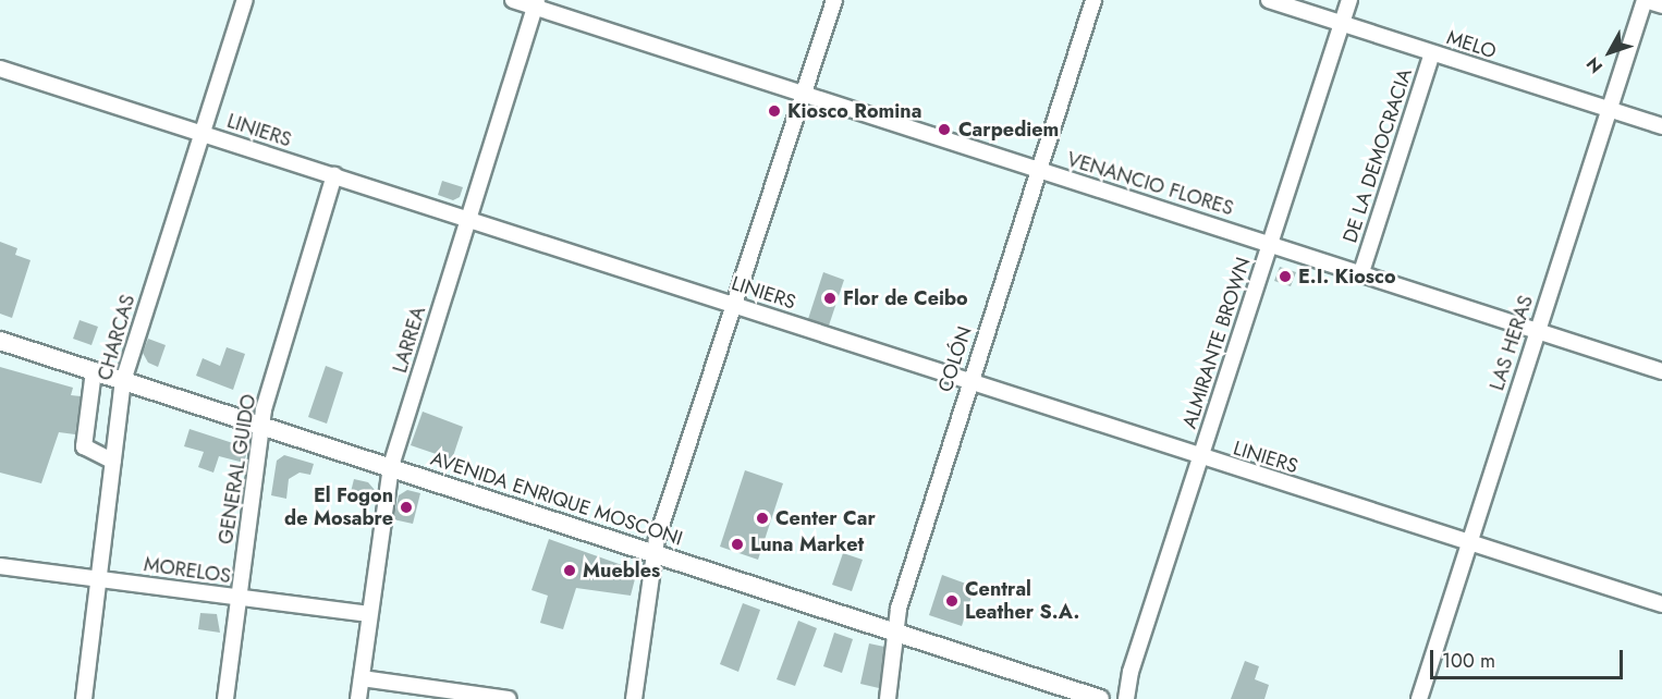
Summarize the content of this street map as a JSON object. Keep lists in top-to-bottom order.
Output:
{
  "streets": {
    "main road": ["AVENIDA ENRIQUE MOSCONI"],
    "street": [
      "MELO",
      "LINIERS",
      "DE LA DEMOCRACIA",
      "VENANCIO FLORES",
      "CHARCAS",
      "LARREA",
      "ALMIRANTE BROWN",
      "LAS HERAS",
      "COLÓN",
      "GENERAL GUIDO",
      "MORELOS"
    ]
  },
  "crossings": [
    ["MELO", "DE LA DEMOCRACIA"],
    ["MELO", "ALMIRANTE BROWN"],
    ["MELO", "LAS HERAS"],
    ["LINIERS", "CHARCAS"],
    ["LINIERS", "LARREA"],
    ["LINIERS", "ALMIRANTE BROWN"],
    ["LINIERS", "LAS HERAS"],
    ["LINIERS", "COLÓN"],
    ["LINIERS", "GENERAL GUIDO"],
    ["DE LA DEMOCRACIA", "VENANCIO FLORES"],
    ["VENANCIO FLORES", "LARREA"],
    ["VENANCIO FLORES", "ALMIRANTE BROWN"],
    ["VENANCIO FLORES", "LAS HERAS"],
    ["VENANCIO FLORES", "COLÓN"],
    ["CHARCAS", "AVENIDA ENRIQUE MOSCONI"],
    ["CHARCAS", "MORELOS"],
    ["LARREA", "AVENIDA ENRIQUE MOSCONI"],
    ["LARREA", "MORELOS"],
    ["COLÓN", "AVENIDA ENRIQUE MOSCONI"],
    ["GENERAL GUIDO", "AVENIDA ENRIQUE MOSCONI"],
    ["GENERAL GUIDO", "MORELOS"]
  ],
  "places": [
    "Kiosco Romina",
    "Carpediem",
    "E.I. Kiosco",
    "Flor de Ceibo",
    "El Fogon de Mosabre",
    "Center Car",
    "Luna Market",
    "Muebles",
    "Central Leather S.A."
  ],
  "scale_bar": "100 m",
  "north": "bottom left"
}
